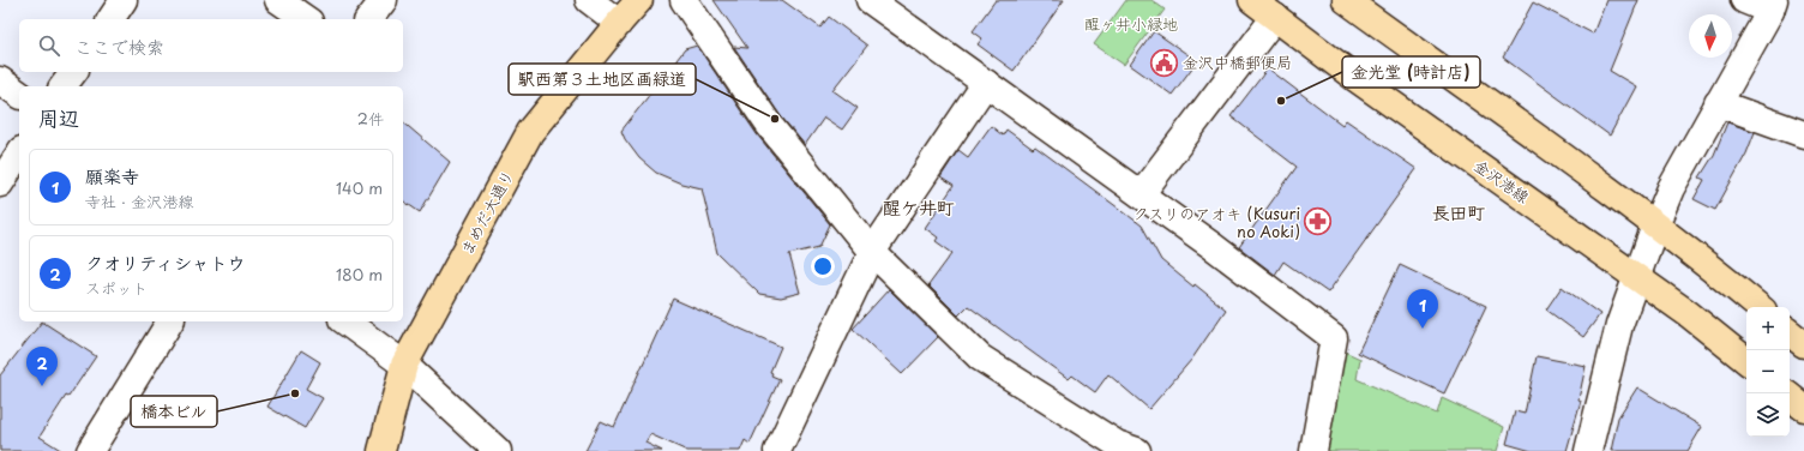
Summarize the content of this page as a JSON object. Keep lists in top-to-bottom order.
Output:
{
  "streets": {
    "main road": ["金沢港線", "まめだ大通り"]
  },
  "districts": ["醒ケ井町", "長田町"],
  "parks": ["醒ヶ井小緑地"],
  "places": {
    "public building": ["金沢中橋郵便局"],
    "other": ["金光堂 (時計店)", "駅西第３土地区画緑道", "橋本ビル"],
    "pharmacy": ["クスリのアオキ (Kusuri no Aoki)"]
  },
  "north": "bottom",
  "page": {
    "search": "ここで検索",
    "heading": ["周辺", "2件"],
    "list": [
      {
        "mark": "1",
        "name": "願楽寺",
        "note": "寺社 · 金沢港線",
        "value": "140 m"
      },
      {
        "mark": "2",
        "name": "クオリティシャトウ",
        "note": "スポット",
        "value": "180 m"
      }
    ],
    "pins": ["1", "2"],
    "map_buttons": ["+", "−"]
  }
}
